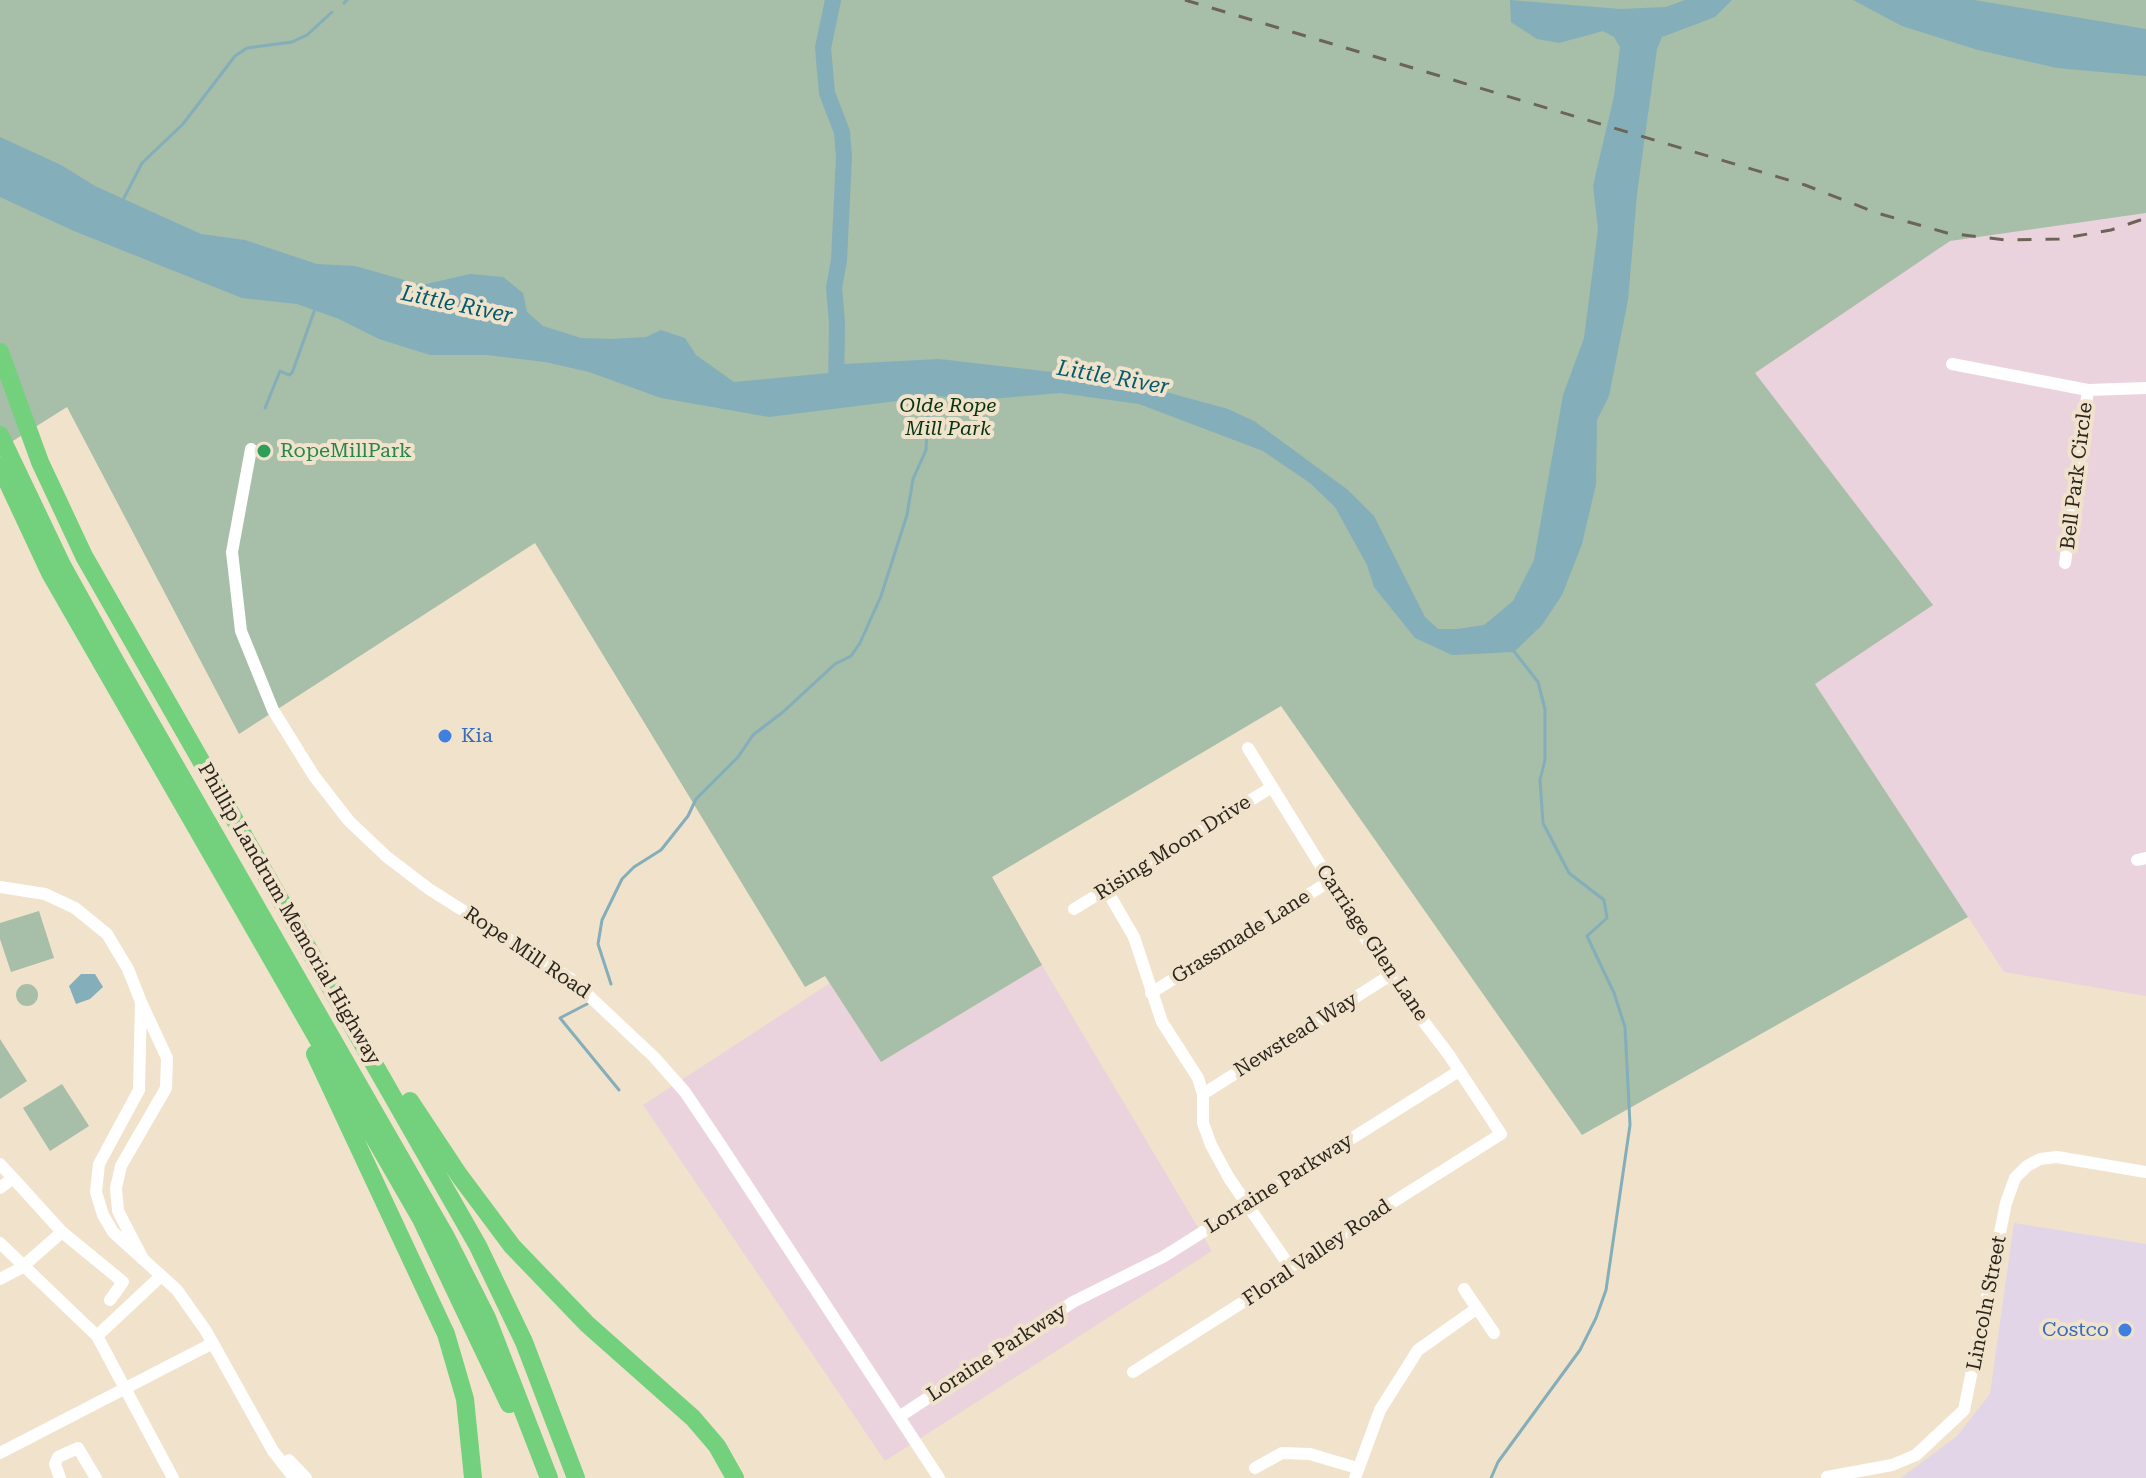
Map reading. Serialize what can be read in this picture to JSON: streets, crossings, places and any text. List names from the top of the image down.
{
  "streets": {
    "highway": ["Phillip Landrum Memorial Highway"],
    "street": [
      "Bell Park Circle",
      "Rising Moon Drive",
      "Grassmade Lane",
      "Carriage Glen Lane",
      "Rope Mill Road",
      "Newstead Way",
      "Lorraine Parkway",
      "Floral Valley Road",
      "Lincoln Street",
      "Loraine Parkway"
    ]
  },
  "crossings": [
    ["Rising Moon Drive", "Carriage Glen Lane"],
    ["Grassmade Lane", "Carriage Glen Lane"],
    ["Carriage Glen Lane", "Newstead Way"],
    ["Carriage Glen Lane", "Lorraine Parkway"],
    ["Carriage Glen Lane", "Floral Valley Road"],
    ["Rope Mill Road", "Loraine Parkway"],
    ["Lorraine Parkway", "Loraine Parkway"]
  ],
  "water": ["Little River"],
  "parks": ["Olde Rope Mill Park"],
  "places": ["RopeMillPark", "Kia", "Costco"]
}
